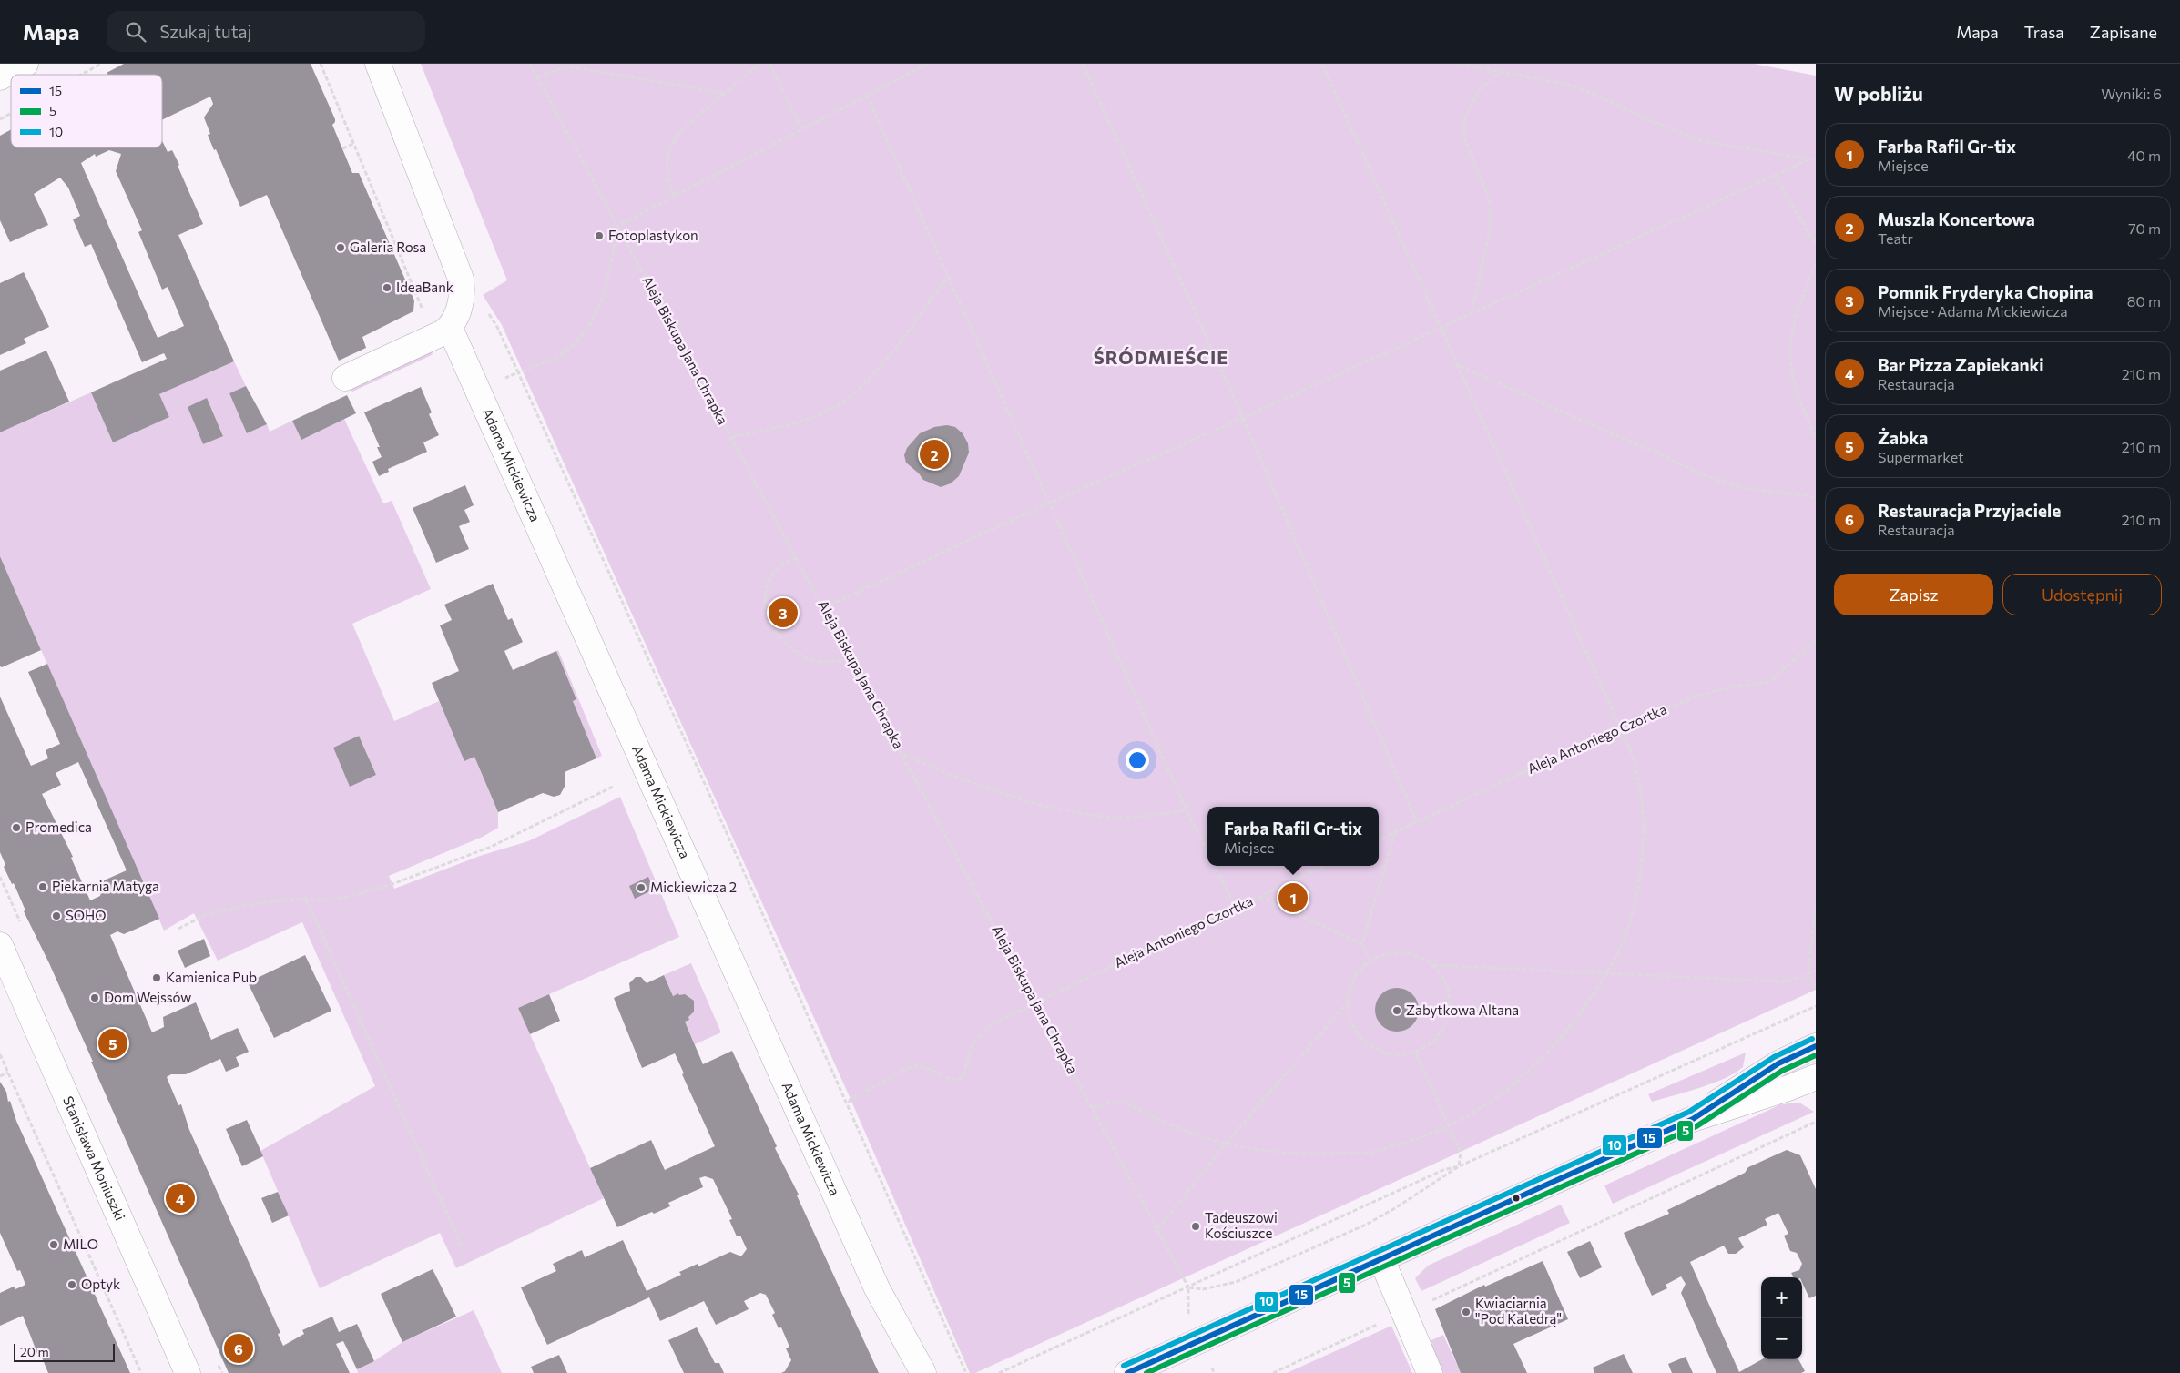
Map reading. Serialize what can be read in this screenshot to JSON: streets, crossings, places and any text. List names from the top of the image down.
{
  "streets": {
    "street": ["Adama Mickiewicza", "Stanisława Moniuszki"],
    "path": ["Aleja Biskupa Jana Chrapka", "Aleja Antoniego Czortka"]
  },
  "crossings": [
    ["Aleja Biskupa Jana Chrapka", "Aleja Antoniego Czortka"]
  ],
  "districts": ["ŚRÓDMIEŚCIE"],
  "places": [
    "Fotoplastykon",
    "Galeria Rosa",
    "IdeaBank",
    "Promedica",
    "Piekarnia Matyga",
    "Mickiewicza 2",
    "SOHO",
    "Kamienica Pub",
    "Dom Wejssów",
    "Zabytkowa Altana",
    "Tadeuszowi Kościuszce",
    "MILO",
    "Optyk",
    "Kwiaciarnia \"Pod Katedrą\""
  ],
  "lines": ["transit line 10", "transit line 15", "transit line 5"],
  "legend": ["15", "5", "10"],
  "scale_bar": "20 m",
  "page": {
    "header": "Mapa",
    "search": "Szukaj tutaj",
    "nav": ["Mapa", "Trasa", "Zapisane"],
    "heading": ["W pobliżu", "Wyniki: 6"],
    "list": [
      {
        "mark": "1",
        "name": "Farba Rafil Gr-tix",
        "note": "Miejsce",
        "value": "40 m"
      },
      {
        "mark": "2",
        "name": "Muszla Koncertowa",
        "note": "Teatr",
        "value": "70 m"
      },
      {
        "mark": "3",
        "name": "Pomnik Fryderyka Chopina",
        "note": "Miejsce · Adama Mickiewicza",
        "value": "80 m"
      },
      {
        "mark": "4",
        "name": "Bar Pizza Zapiekanki",
        "note": "Restauracja",
        "value": "210 m"
      },
      {
        "mark": "5",
        "name": "Żabka",
        "note": "Supermarket",
        "value": "210 m"
      },
      {
        "mark": "6",
        "name": "Restauracja Przyjaciele",
        "note": "Restauracja",
        "value": "210 m"
      }
    ],
    "pins": [
      "2",
      "3",
      "1",
      "5",
      "4",
      "6"
    ],
    "buttons": ["Zapisz", "Udostępnij"],
    "popup": ["Farba Rafil Gr-tix", "Miejsce"],
    "map_buttons": ["+", "−"],
    "scale": "20 m"
  }
}
